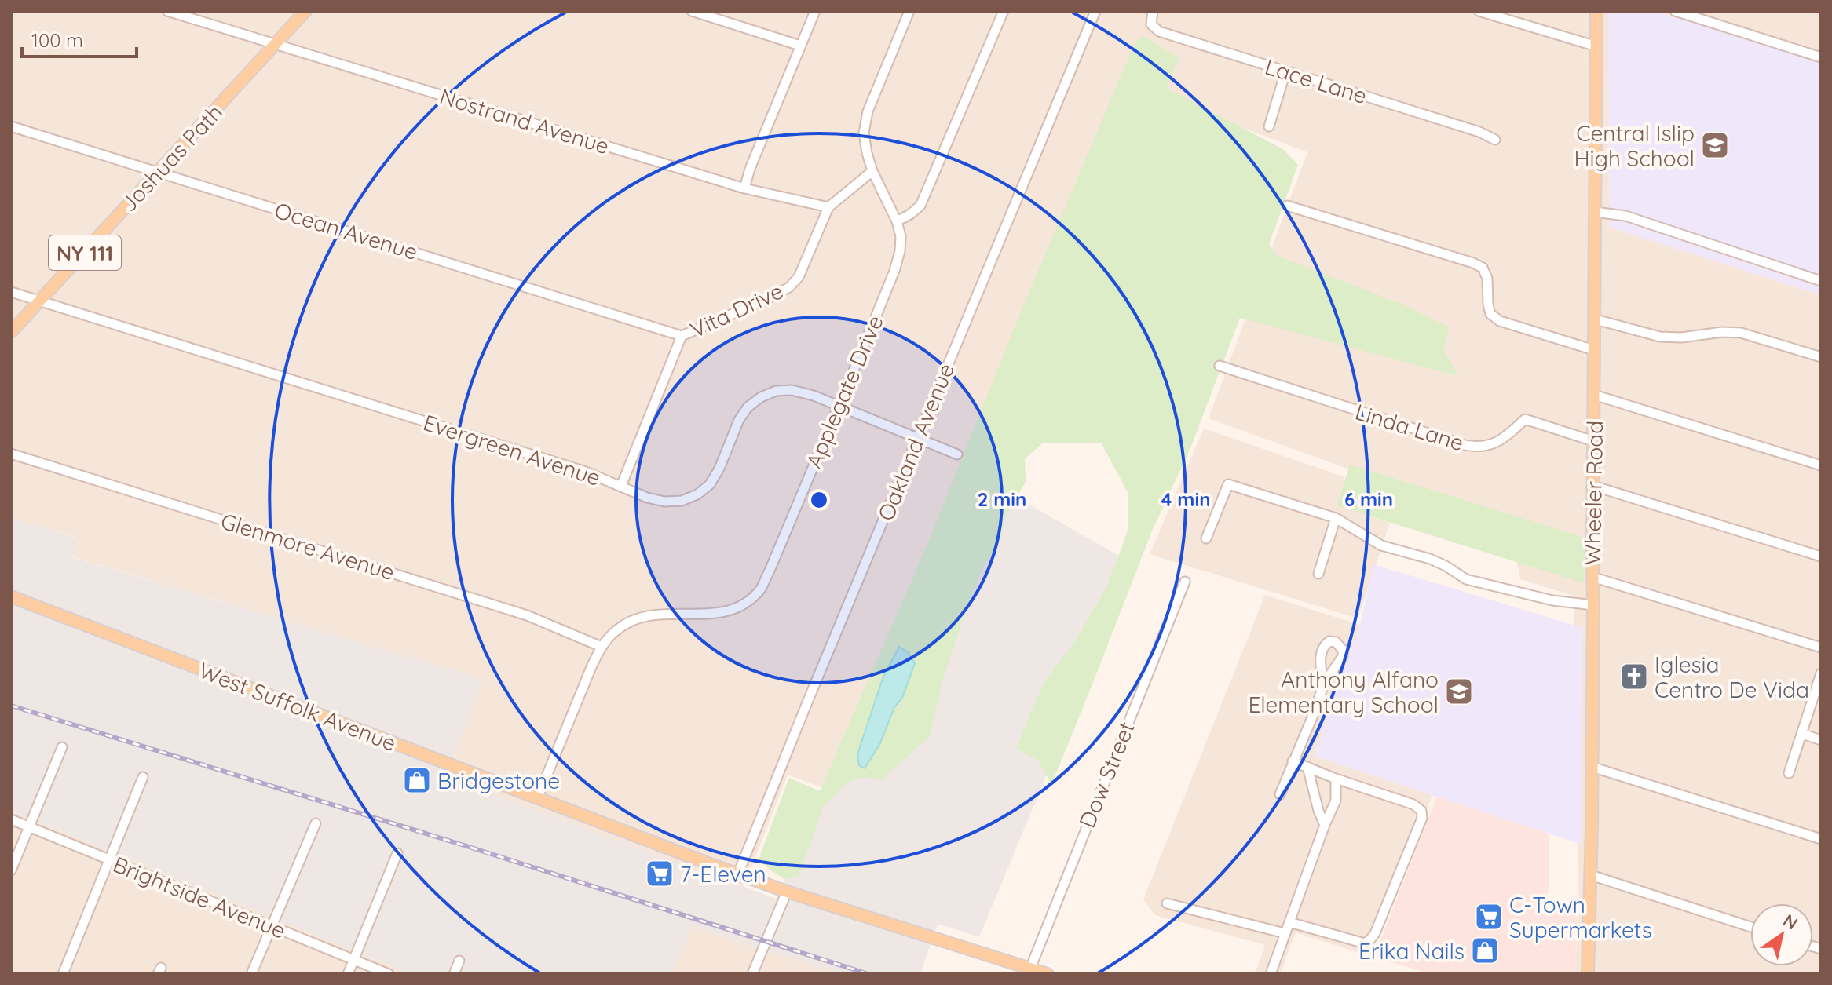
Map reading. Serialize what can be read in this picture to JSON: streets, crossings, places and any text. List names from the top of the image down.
{
  "streets": {
    "main road": [
      "Joshuas Path",
      "NY 111",
      "Wheeler Road",
      "West Suffolk Avenue"
    ],
    "street": [
      "Lace Lane",
      "Nostrand Avenue",
      "Ocean Avenue",
      "Vita Drive",
      "Applegate Drive",
      "Linda Lane",
      "Oakland Avenue",
      "Evergreen Avenue",
      "Glenmore Avenue",
      "Dow Street",
      "Brightside Avenue"
    ]
  },
  "crossings": [
    ["Nostrand Avenue", "Joshuas Path"],
    ["Nostrand Avenue", "Vita Drive"],
    ["Joshuas Path", "Ocean Avenue"],
    ["Joshuas Path", "Evergreen Avenue"],
    ["Ocean Avenue", "Vita Drive"],
    ["Vita Drive", "Evergreen Avenue"],
    ["Applegate Drive", "Evergreen Avenue"],
    ["Applegate Drive", "Glenmore Avenue"],
    ["Applegate Drive", "West Suffolk Avenue"],
    ["Linda Lane", "Wheeler Road"],
    ["Oakland Avenue", "Evergreen Avenue"],
    ["Oakland Avenue", "West Suffolk Avenue"],
    ["West Suffolk Avenue", "Dow Street"]
  ],
  "places": {
    "school or university": ["Central Islip High School", "Anthony Alfano Elementary School"],
    "church": ["Iglesia Centro De Vida"],
    "shop": ["Bridgestone", "Erika Nails"],
    "supermarket": ["7-Eleven", "C‑Town Supermarkets"]
  },
  "scale_bar": "100 m",
  "north": "top right",
  "rings": ["2 min", "4 min", "6 min"]
}
